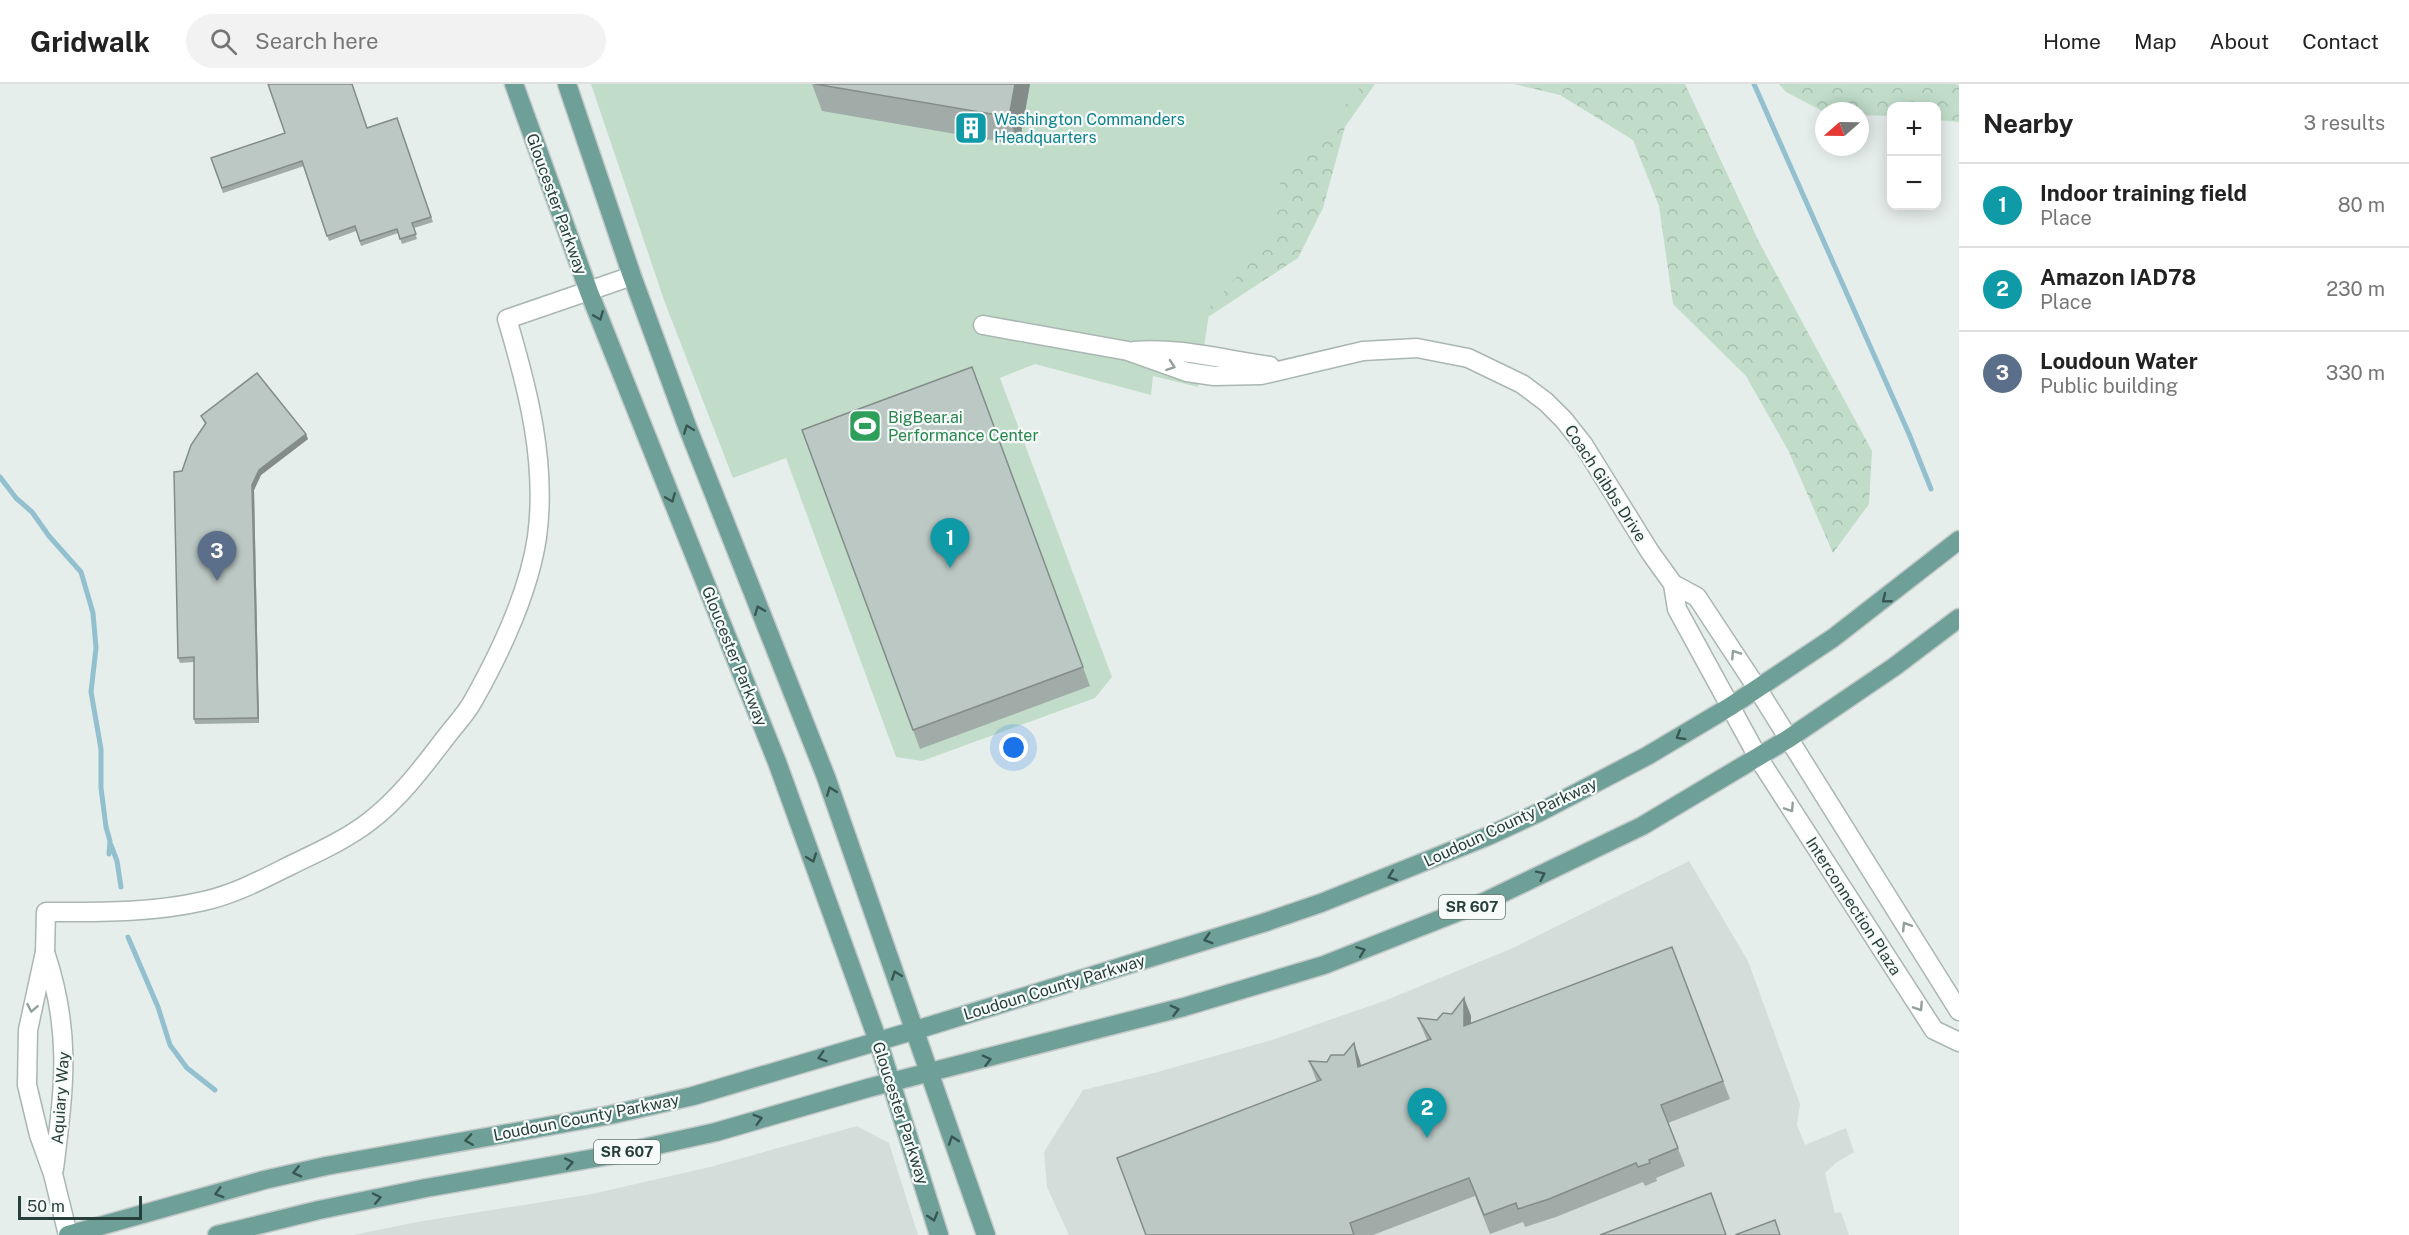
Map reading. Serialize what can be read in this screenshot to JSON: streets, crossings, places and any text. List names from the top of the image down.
{
  "streets": {
    "main road": ["Gloucester Parkway", "Loudoun County Parkway", "SR 607"],
    "street": ["Coach Gibbs Drive", "Interconnection Plaza", "Aquiary Way"]
  },
  "crossings": [
    ["Gloucester Parkway", "Loudoun County Parkway"],
    ["Gloucester Parkway", "SR 607"],
    ["Gloucester Parkway", "Aquiary Way"],
    ["Coach Gibbs Drive", "Loudoun County Parkway"],
    ["Coach Gibbs Drive", "Interconnection Plaza"],
    ["Coach Gibbs Drive", "SR 607"],
    ["Loudoun County Parkway", "Aquiary Way"],
    ["Interconnection Plaza", "SR 607"]
  ],
  "places": {
    "building": ["Washington Commanders Headquarters"],
    "sports": ["BigBear.ai Performance Center"]
  },
  "scale_bar": "50 m",
  "north": "left",
  "page": {
    "header": "Gridwalk",
    "search": "Search here",
    "nav": [
      "Home",
      "Map",
      "About",
      "Contact"
    ],
    "heading": ["Nearby", "3 results"],
    "map_buttons": ["+", "−"],
    "list": [
      {
        "mark": "1",
        "name": "Indoor training field",
        "note": "Place",
        "value": "80 m"
      },
      {
        "mark": "2",
        "name": "Amazon IAD78",
        "note": "Place",
        "value": "230 m"
      },
      {
        "mark": "3",
        "name": "Loudoun Water",
        "note": "Public building",
        "value": "330 m"
      }
    ],
    "pins": ["1", "3", "2"],
    "scale": "50 m"
  }
}
